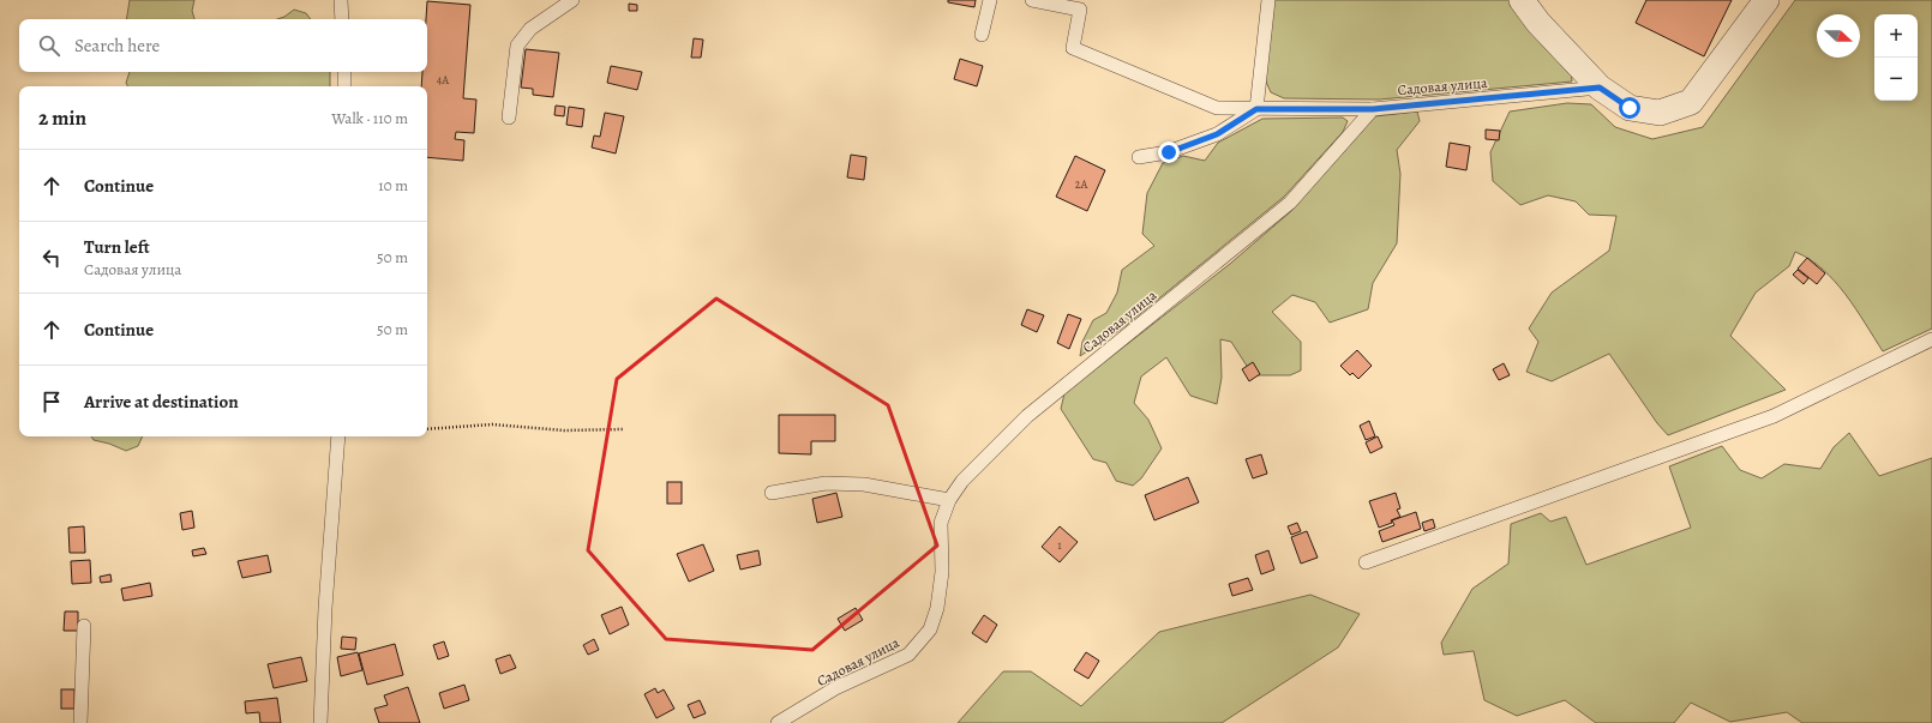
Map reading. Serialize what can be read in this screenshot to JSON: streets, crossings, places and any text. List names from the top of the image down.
{
  "streets": {
    "lane": ["Садовая улица"]
  },
  "house_numbers": ["4А", "2А", "1"],
  "north": "right",
  "page": {
    "map_buttons": ["+", "−"],
    "search": "Search here",
    "heading": ["2 min", "Walk · 110 m"],
    "list": [
      ["Continue", "10 m"],
      ["Turn left", "Садовая улица", "50 m"],
      ["Continue", "50 m"],
      "Arrive at destination"
    ]
  }
}
